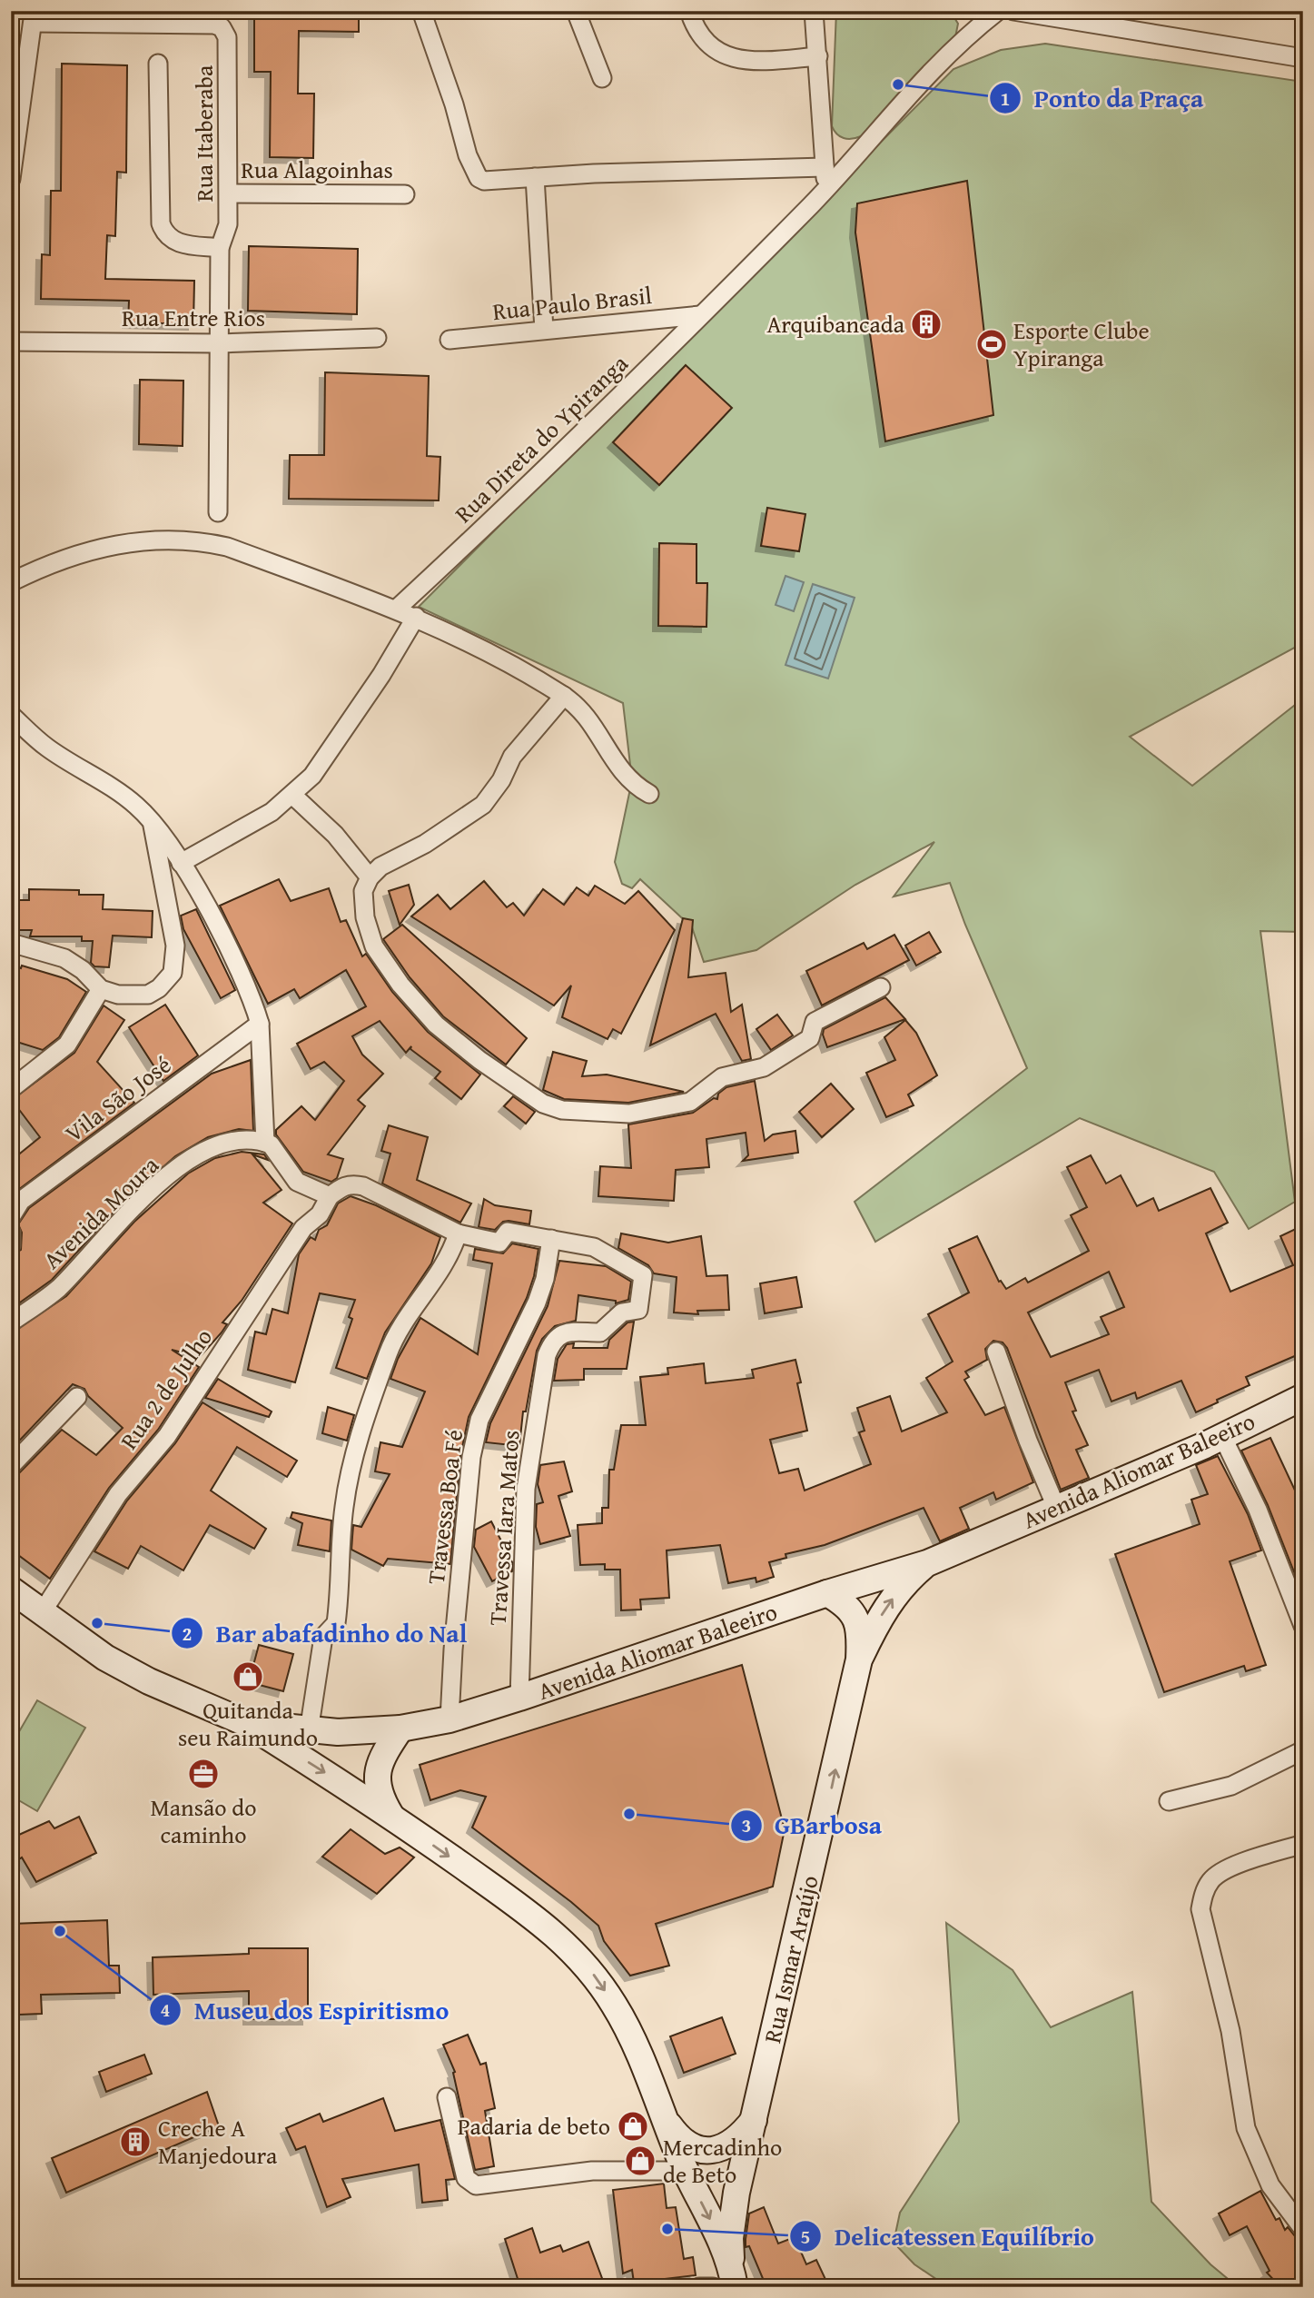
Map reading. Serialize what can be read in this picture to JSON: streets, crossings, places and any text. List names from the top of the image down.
{
  "streets": {
    "main road": ["Avenida Aliomar Baleeiro", "Rua Ismar Araújo"],
    "street": [
      "Rua Itaberaba",
      "Rua Alagoinhas",
      "Rua Paulo Brasil",
      "Rua Entre Rios",
      "Rua Direta do Ypiranga",
      "Vila São José",
      "Avenida Moura",
      "Rua 2 de Julho",
      "Travessa Boa Fé",
      "Travessa Iara Matos"
    ]
  },
  "crossings": [
    ["Rua Itaberaba", "Rua Alagoinhas"],
    ["Rua Itaberaba", "Rua Entre Rios"],
    ["Rua Paulo Brasil", "Rua Direta do Ypiranga"],
    ["Rua 2 de Julho", "Avenida Aliomar Baleeiro"],
    ["Avenida Aliomar Baleeiro", "Travessa Boa Fé"],
    ["Avenida Aliomar Baleeiro", "Travessa Iara Matos"],
    ["Avenida Aliomar Baleeiro", "Rua Ismar Araújo"],
    ["Travessa Boa Fé", "Travessa Iara Matos"]
  ],
  "one_way": ["Rua Ismar Araújo"],
  "places": {
    "other": [
      "Ponto da Praça",
      "Bar abafadinho do Nal",
      "GBarbosa",
      "Museu dos Espiritismo",
      "Delicatessen Equilíbrio"
    ],
    "building": ["Arquibancada", "Creche A Manjedoura"],
    "sports": ["Esporte Clube Ypiranga"],
    "shop": ["Quitanda seu Raimundo", "Padaria de beto", "Mercadinho de Beto"],
    "office": ["Mansão do caminho"]
  }
}
